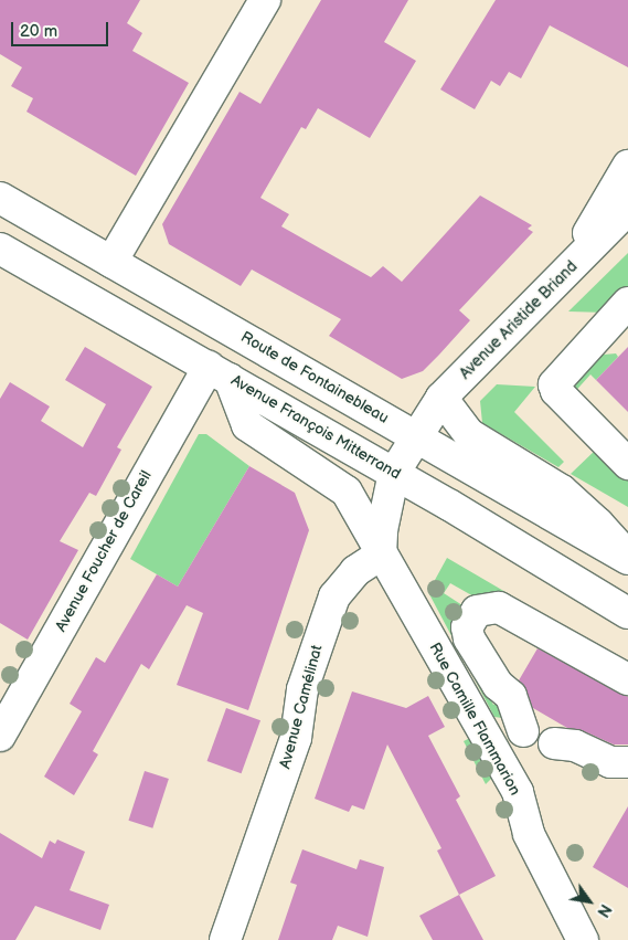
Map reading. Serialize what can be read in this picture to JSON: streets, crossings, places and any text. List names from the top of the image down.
{
  "streets": {
    "street": [
      "Avenue Aristide Briand",
      "Route de Fontainebleau",
      "Avenue François Mitterrand",
      "Avenue Foucher de Careil",
      "Avenue Camélinat",
      "Rue Camille Flammarion"
    ]
  },
  "crossings": [
    ["Avenue Aristide Briand", "Route de Fontainebleau"],
    ["Avenue Aristide Briand", "Avenue François Mitterrand"],
    ["Avenue François Mitterrand", "Avenue Foucher de Careil"],
    ["Avenue Camélinat", "Rue Camille Flammarion"]
  ],
  "scale_bar": "20 m",
  "north": "bottom right"
}
